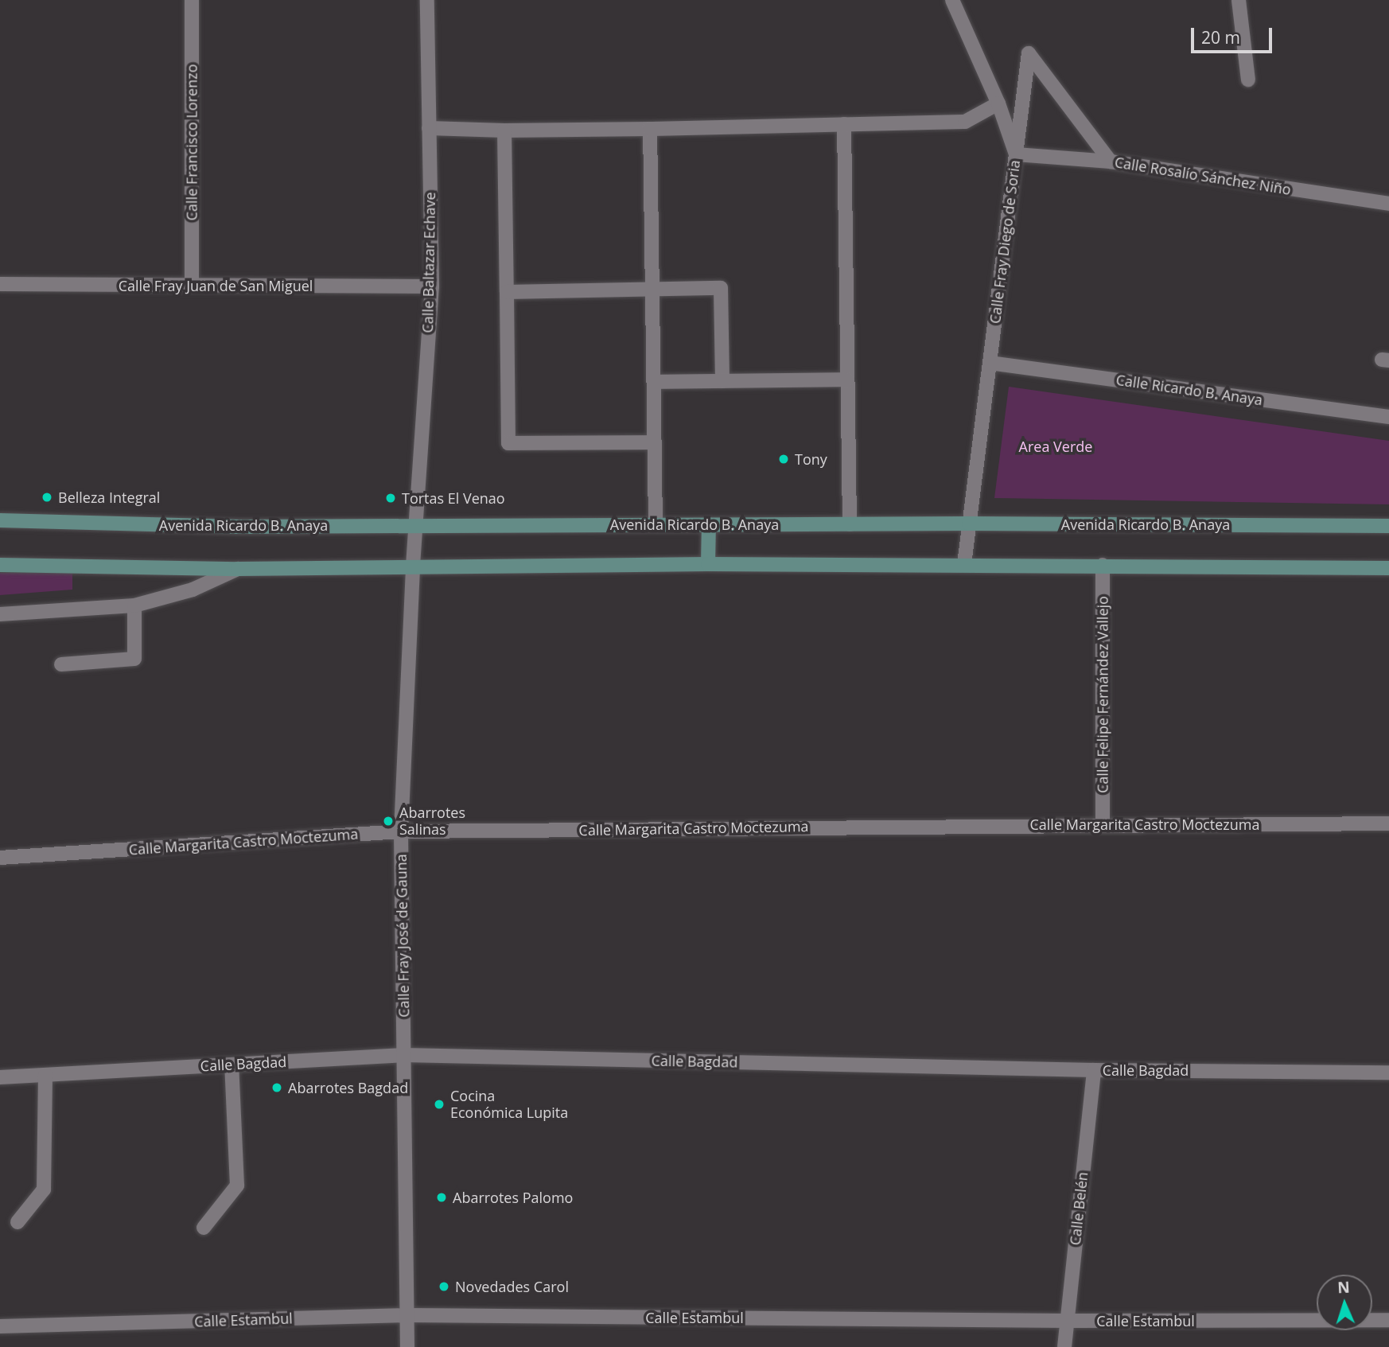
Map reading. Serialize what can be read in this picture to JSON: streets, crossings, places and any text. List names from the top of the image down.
{
  "streets": {
    "main road": ["Avenida Ricardo B. Anaya"],
    "street": [
      "Calle Francisco Lorenzo",
      "Calle Rosalío Sánchez Niño",
      "Calle Fray Diego de Soria",
      "Calle Baltazar Echave",
      "Calle Fray Juan de San Miguel",
      "Calle Ricardo B. Anaya",
      "Calle Felipe Fernández Vallejo",
      "Calle Margarita Castro Moctezuma",
      "Calle Fray José de Gauna",
      "Calle Bagdad",
      "Calle Belén",
      "Calle Estambul"
    ]
  },
  "crossings": [
    ["Calle Francisco Lorenzo", "Calle Fray Juan de San Miguel"],
    ["Calle Rosalío Sánchez Niño", "Calle Fray Diego de Soria"],
    ["Calle Fray Diego de Soria", "Calle Ricardo B. Anaya"],
    ["Calle Fray Diego de Soria", "Avenida Ricardo B. Anaya"],
    ["Calle Baltazar Echave", "Calle Fray Juan de San Miguel"],
    ["Calle Baltazar Echave", "Avenida Ricardo B. Anaya"],
    ["Calle Baltazar Echave", "Calle Fray José de Gauna"],
    ["Avenida Ricardo B. Anaya", "Calle Fray José de Gauna"],
    ["Calle Felipe Fernández Vallejo", "Calle Margarita Castro Moctezuma"],
    ["Calle Margarita Castro Moctezuma", "Calle Fray José de Gauna"],
    ["Calle Fray José de Gauna", "Calle Bagdad"],
    ["Calle Fray José de Gauna", "Calle Estambul"],
    ["Calle Bagdad", "Calle Belén"],
    ["Calle Belén", "Calle Estambul"]
  ],
  "parks": ["Area Verde"],
  "places": [
    "Tony",
    "Belleza Integral",
    "Tortas El Venao",
    "Abarrotes Salinas",
    "Abarrotes Bagdad",
    "Cocina Económica Lupita",
    "Abarrotes Palomo",
    "Novedades Carol"
  ],
  "scale_bar": "20 m",
  "north": "top"
}
